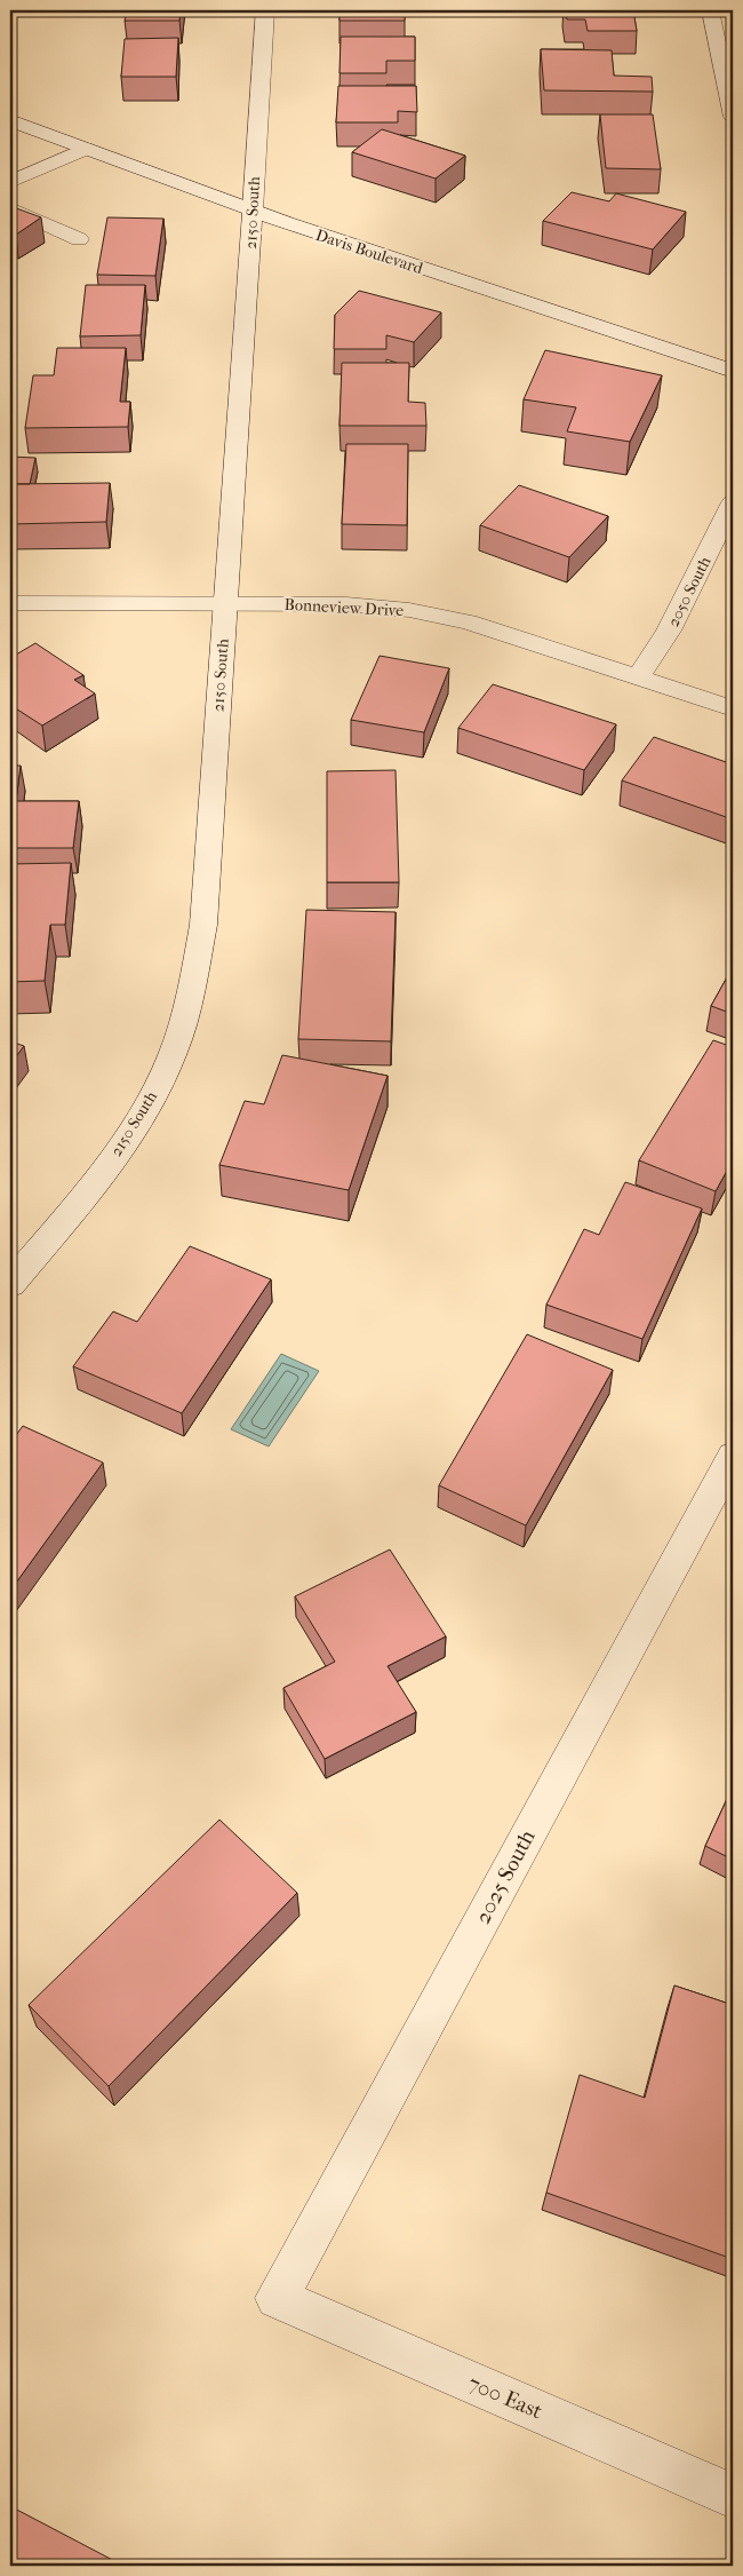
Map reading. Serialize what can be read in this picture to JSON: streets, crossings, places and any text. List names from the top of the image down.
{
  "streets": {
    "street": [
      "2150 South",
      "Davis Boulevard",
      "2050 South",
      "Bonneview Drive",
      "2025 South",
      "700 East"
    ]
  },
  "crossings": [
    ["2150 South", "Davis Boulevard"],
    ["2150 South", "Bonneview Drive"],
    ["2050 South", "Bonneview Drive"],
    ["2025 South", "700 East"]
  ]
}
